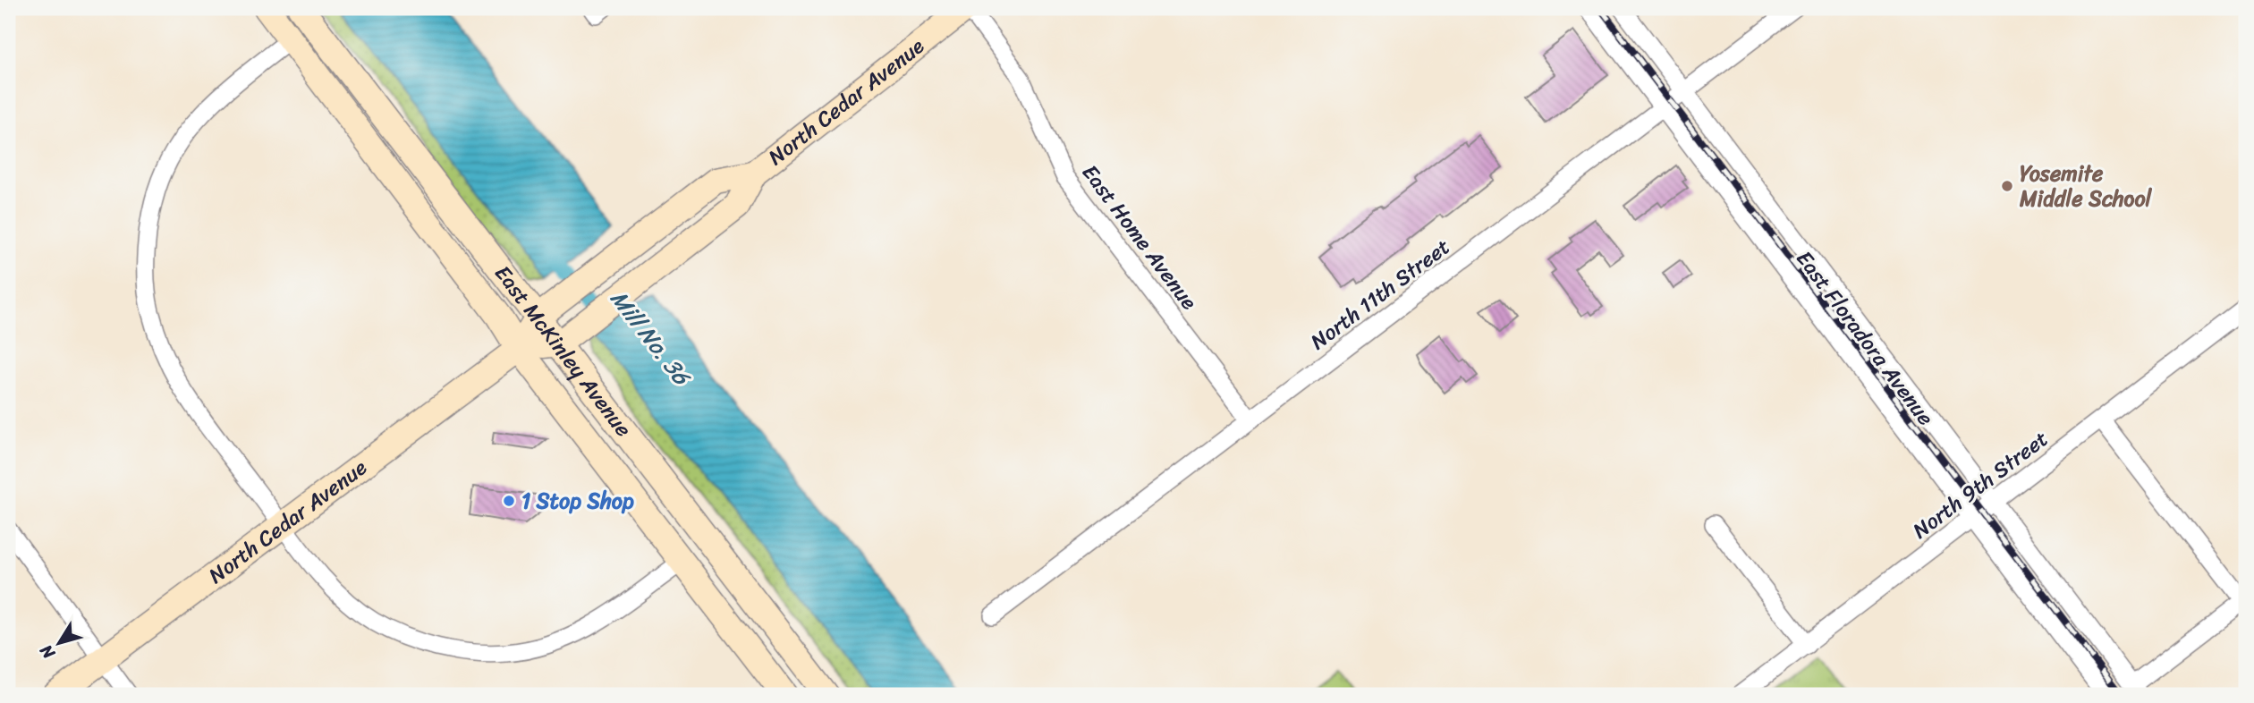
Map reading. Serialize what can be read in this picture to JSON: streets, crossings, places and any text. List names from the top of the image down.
{
  "streets": {
    "main road": ["North Cedar Avenue", "East McKinley Avenue"],
    "street": [
      "East Home Avenue",
      "North 11th Street",
      "East Floradora Avenue",
      "North 9th Street"
    ]
  },
  "crossings": [
    ["North Cedar Avenue", "East Home Avenue"],
    ["North Cedar Avenue", "East McKinley Avenue"],
    ["East Home Avenue", "North 11th Street"],
    ["North 11th Street", "East Floradora Avenue"],
    ["East Floradora Avenue", "North 9th Street"]
  ],
  "water": ["Mill No. 36"],
  "places": ["Yosemite Middle School", "1 Stop Shop"],
  "north": "bottom left"
}
